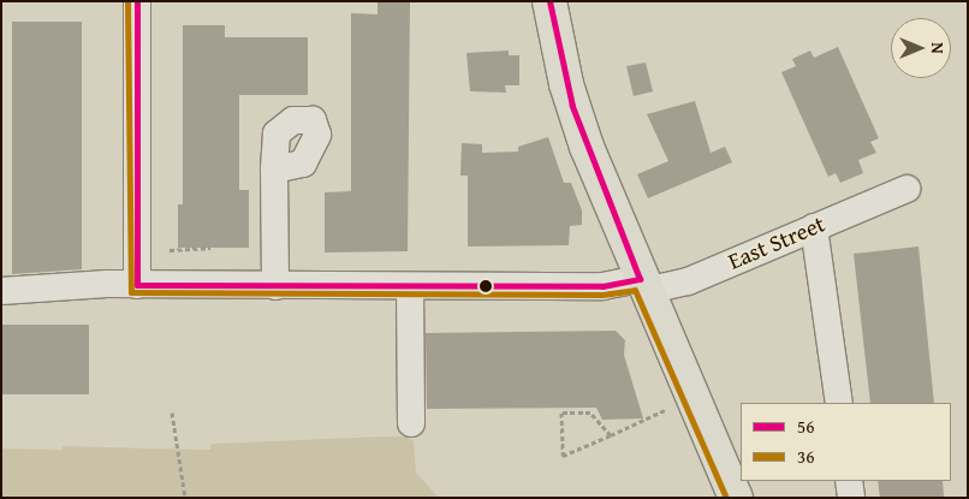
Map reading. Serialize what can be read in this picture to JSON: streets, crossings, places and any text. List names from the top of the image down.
{
  "streets": {
    "street": ["East Street"]
  },
  "lines": ["transit line 56", "transit line 36"],
  "legend": ["56", "36"],
  "north": "right"
}
